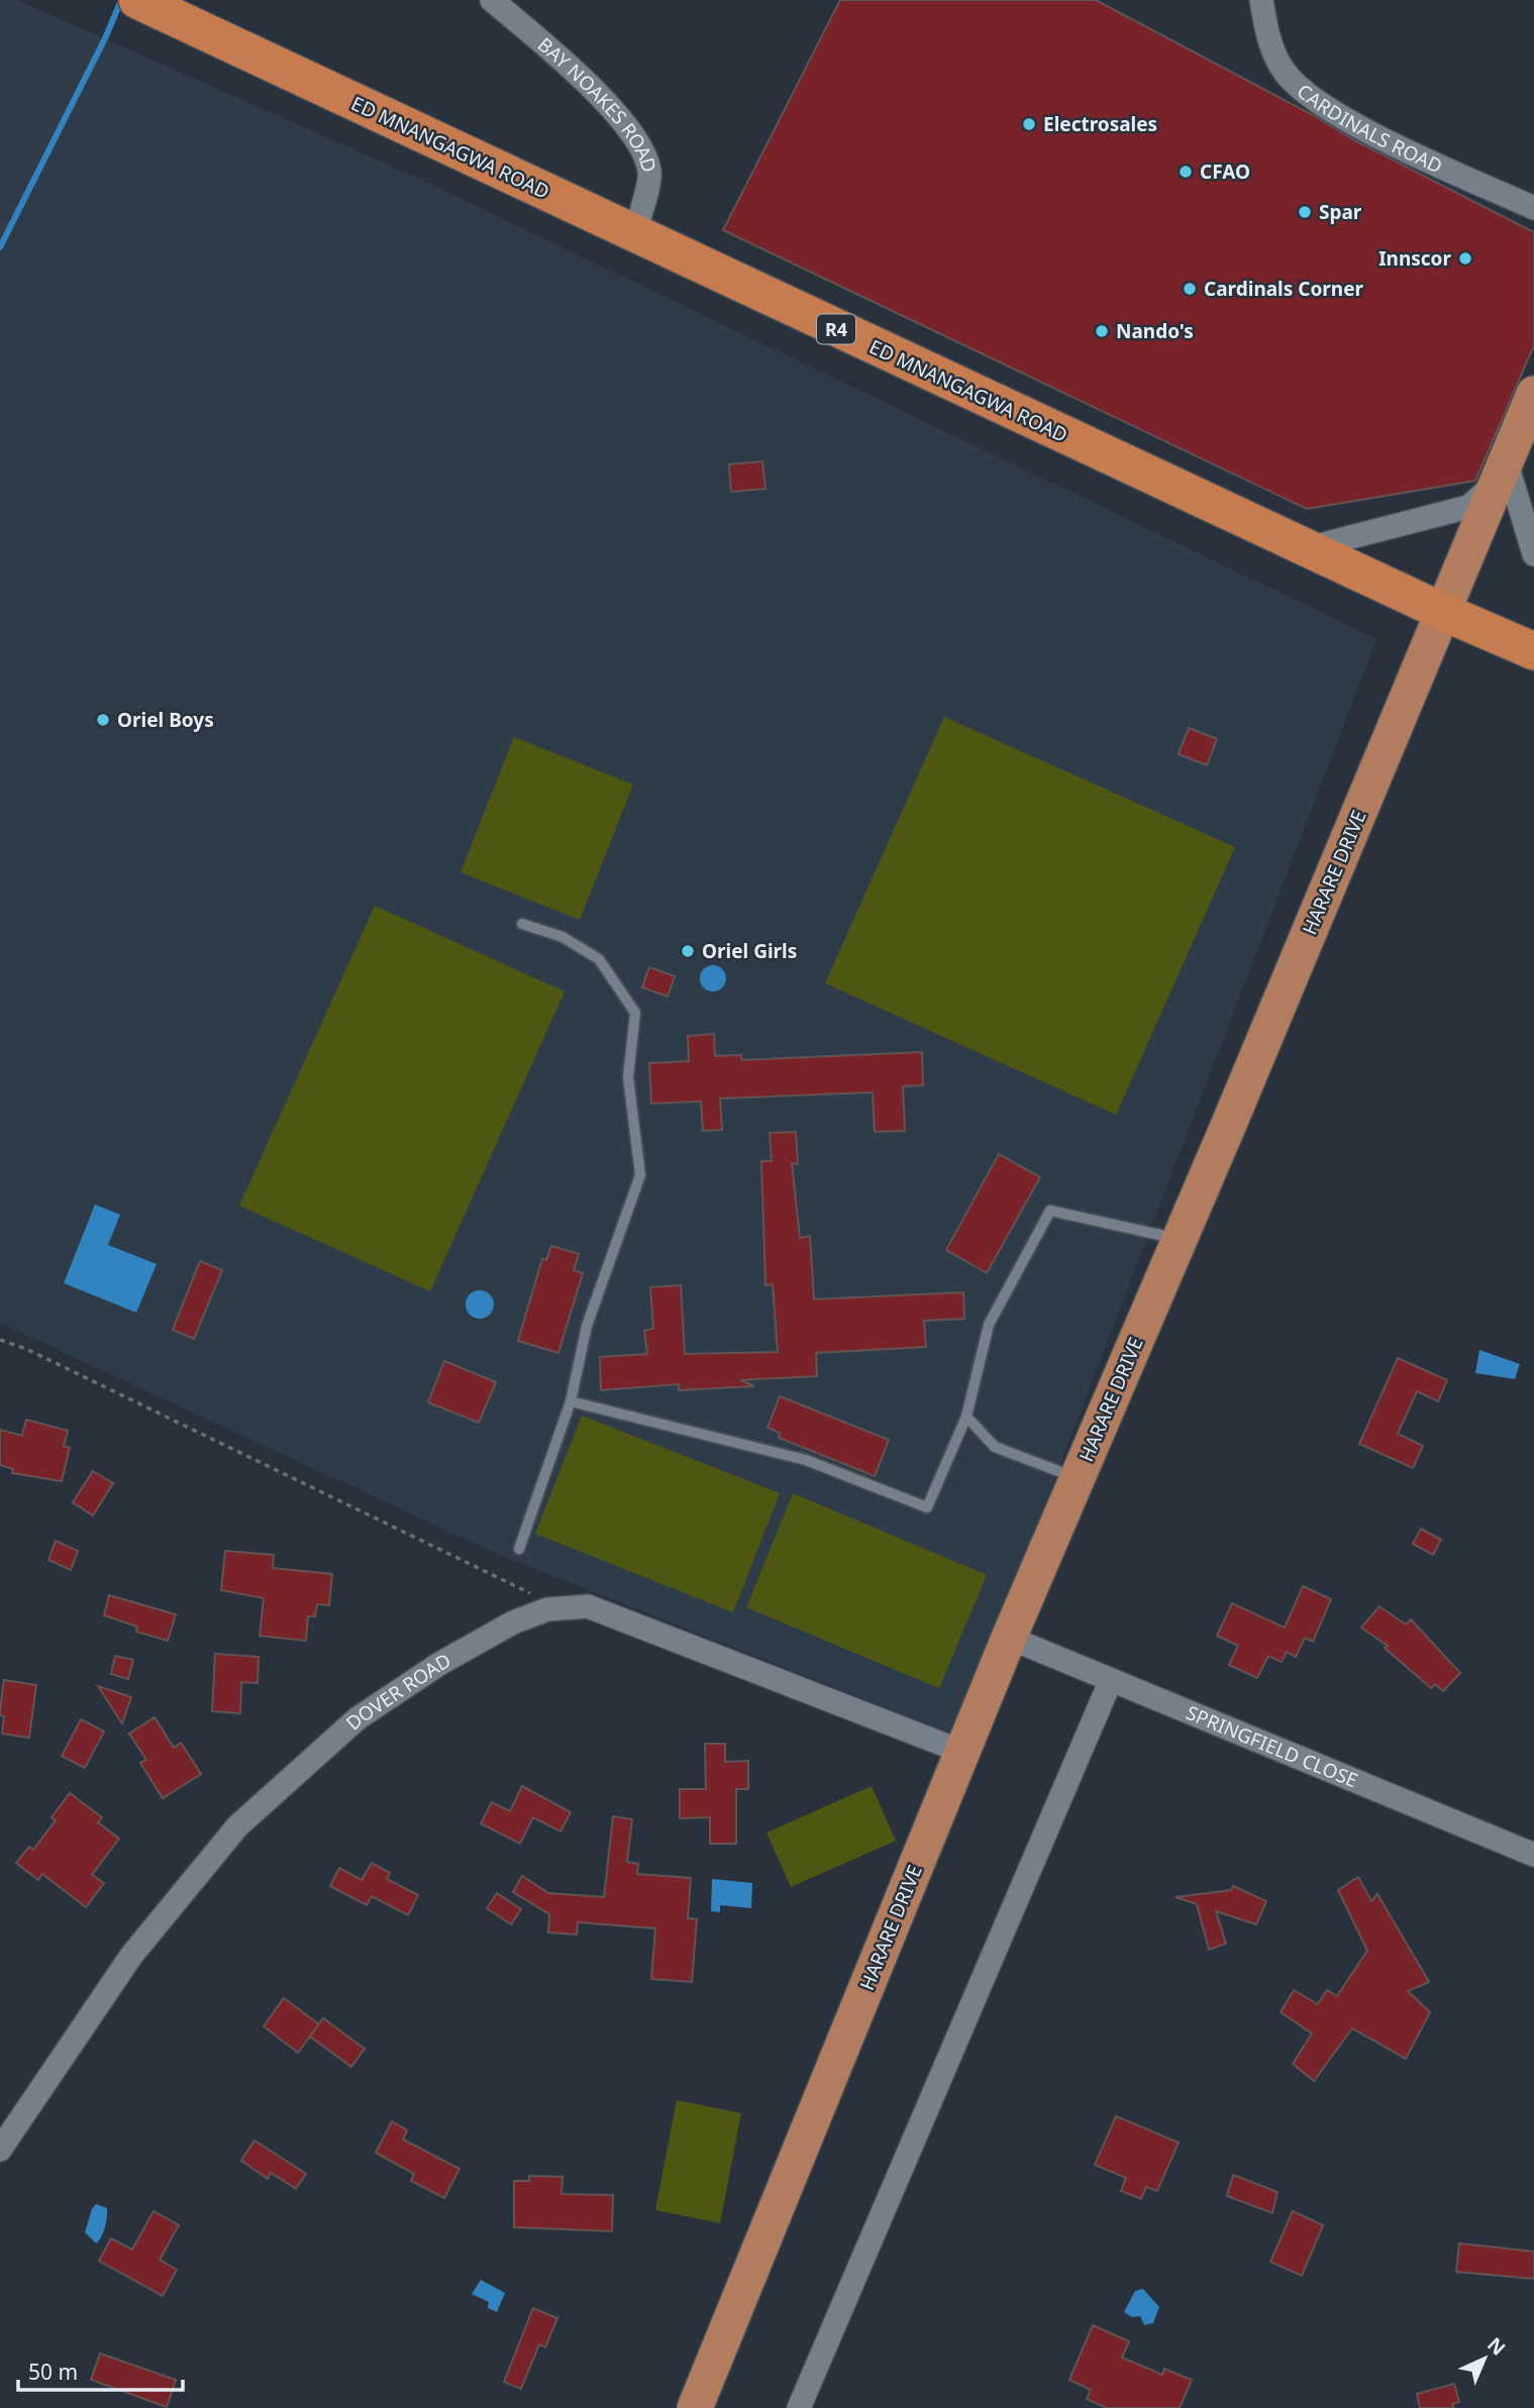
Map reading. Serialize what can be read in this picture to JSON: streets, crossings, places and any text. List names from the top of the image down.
{
  "streets": {
    "highway": ["ED MNANGAGWA ROAD", "R4"],
    "main road": ["HARARE DRIVE"],
    "street": [
      "BAY NOAKES ROAD",
      "CARDINALS ROAD",
      "DOVER ROAD",
      "SPRINGFIELD CLOSE"
    ]
  },
  "crossings": [
    ["BAY NOAKES ROAD", "ED MNANGAGWA ROAD"],
    ["ED MNANGAGWA ROAD", "HARARE DRIVE"],
    ["HARARE DRIVE", "DOVER ROAD"],
    ["HARARE DRIVE", "SPRINGFIELD CLOSE"]
  ],
  "places": [
    "Electrosales",
    "CFAO",
    "Spar",
    "Innscor",
    "Cardinals Corner",
    "Nando's",
    "Oriel Boys",
    "Oriel Girls"
  ],
  "scale_bar": "50 m",
  "north": "top right"
}
